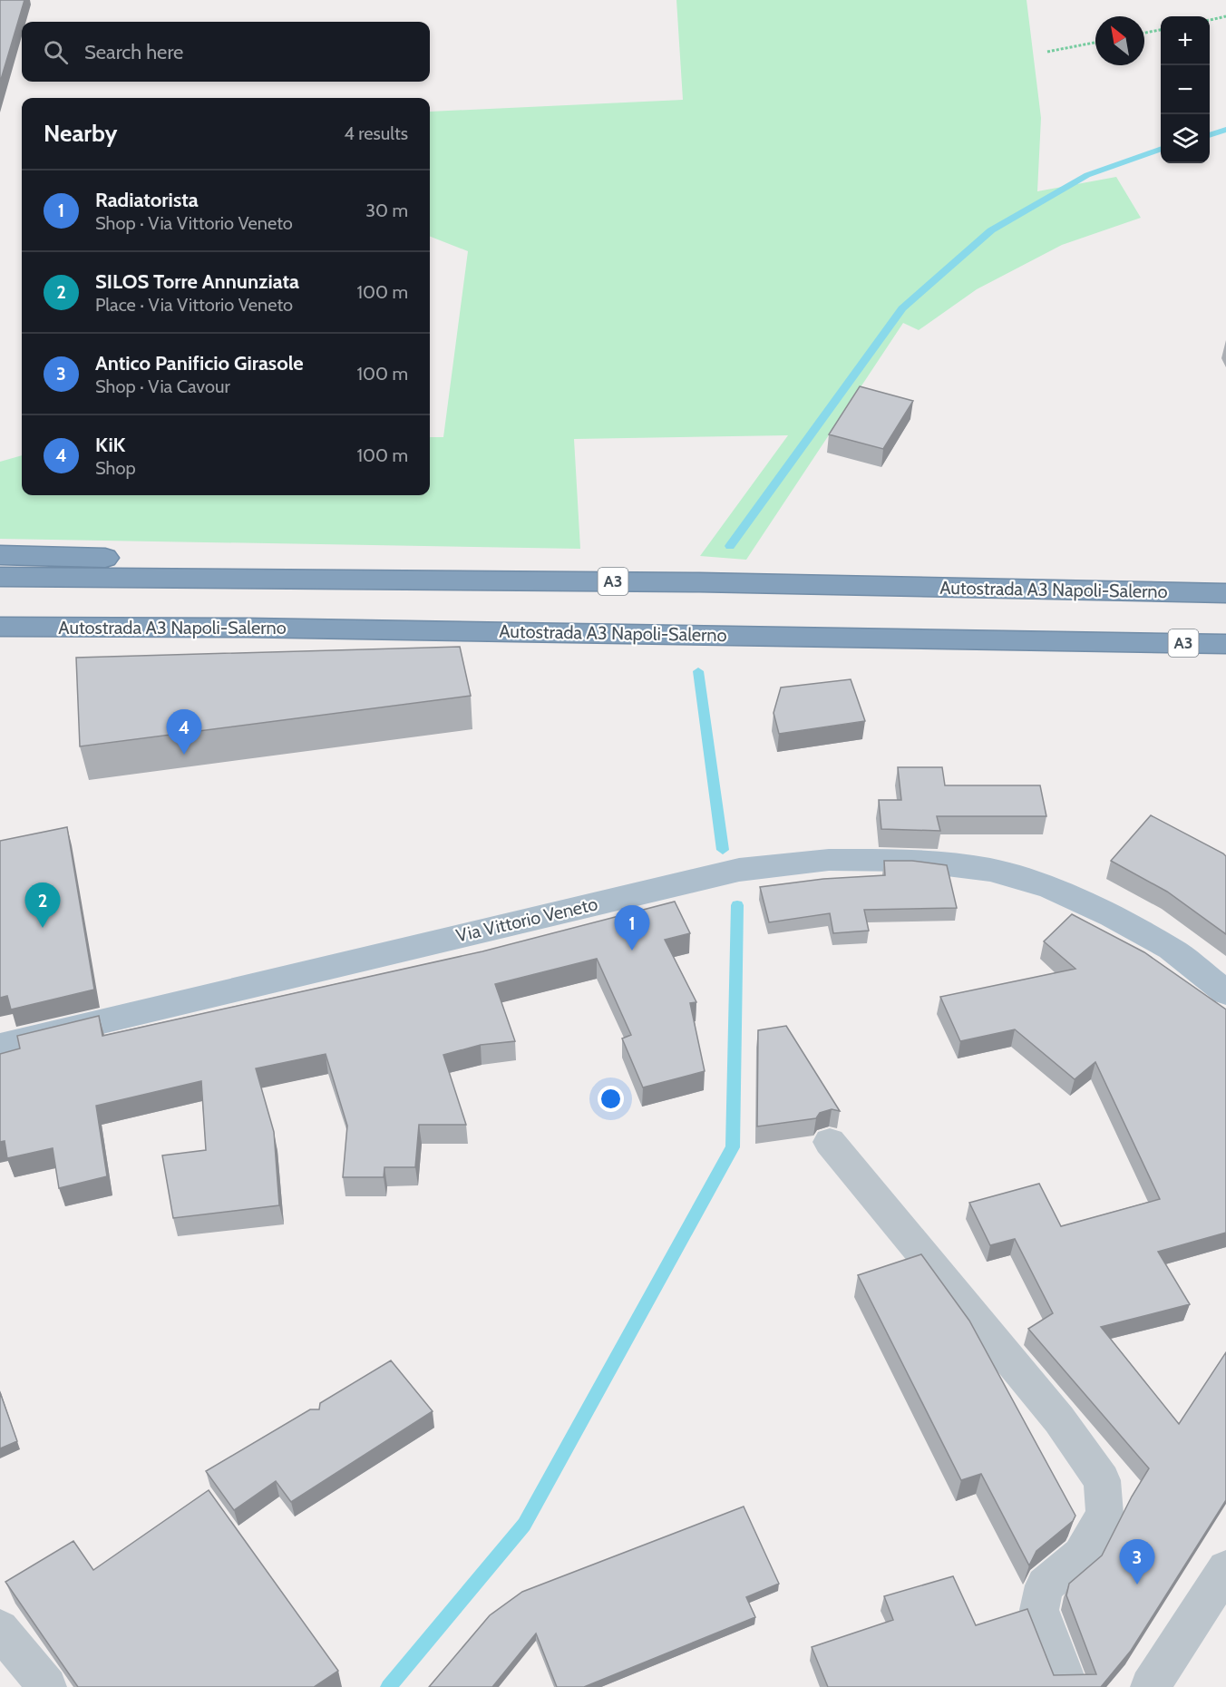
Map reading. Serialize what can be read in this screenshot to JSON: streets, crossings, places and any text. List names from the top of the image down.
{
  "streets": {
    "highway": ["A3", "Autostrada A3 Napoli-Salerno"],
    "main road": ["Via Vittorio Veneto"]
  },
  "north": "top left",
  "page": {
    "map_buttons": ["+", "−"],
    "search": "Search here",
    "heading": ["Nearby", "4 results"],
    "list": [
      {
        "mark": "1",
        "name": "Radiatorista",
        "note": "Shop · Via Vittorio Veneto",
        "value": "30 m"
      },
      {
        "mark": "2",
        "name": "SILOS Torre Annunziata",
        "note": "Place · Via Vittorio Veneto",
        "value": "100 m"
      },
      {
        "mark": "3",
        "name": "Antico Panificio Girasole",
        "note": "Shop · Via Cavour",
        "value": "100 m"
      },
      {
        "mark": "4",
        "name": "KiK",
        "note": "Shop",
        "value": "100 m"
      }
    ],
    "pins": [
      "4",
      "2",
      "1",
      "3"
    ]
  }
}
